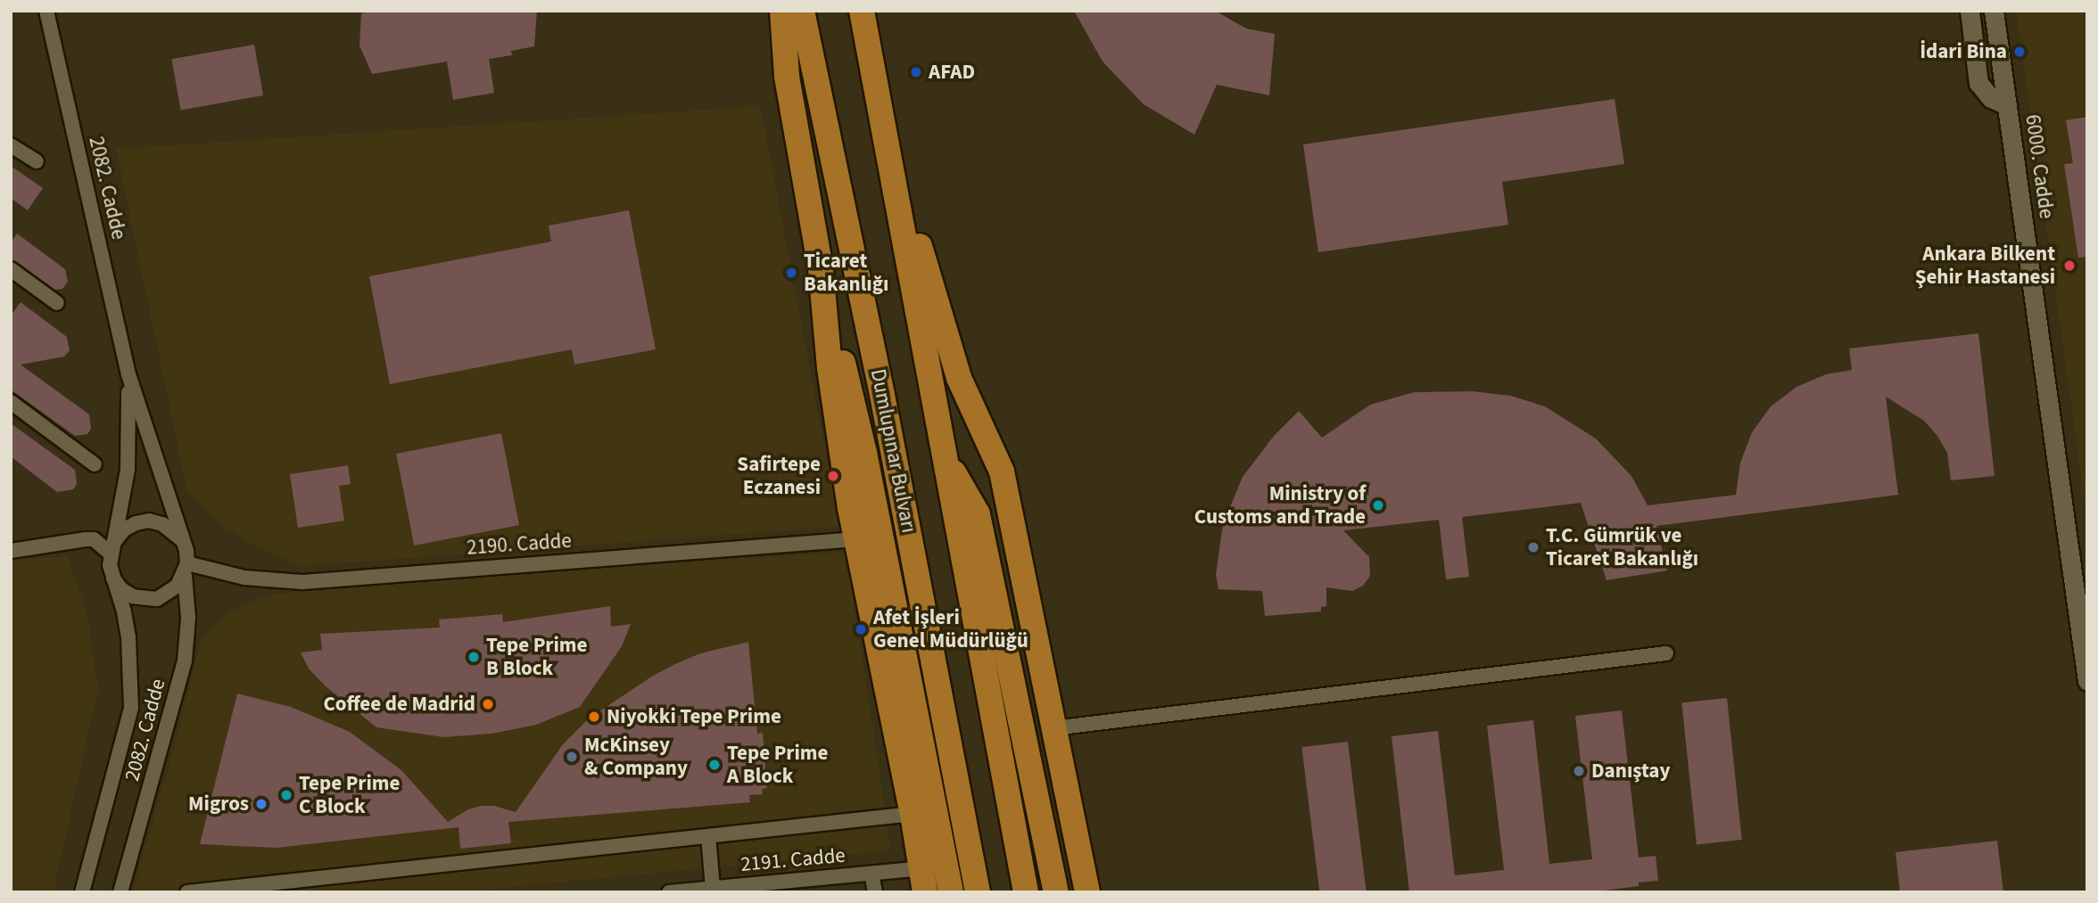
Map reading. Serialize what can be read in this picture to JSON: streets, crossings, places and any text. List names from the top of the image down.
{
  "streets": {
    "highway": ["Dumlupınar Bulvarı"],
    "street": [
      "6000. Cadde",
      "2082. Cadde",
      "2190. Cadde",
      "2191. Cadde"
    ]
  },
  "crossings": [
    ["2082. Cadde", "2190. Cadde"]
  ],
  "places": [
    "İdari Bina",
    "AFAD",
    "Ankara Bilkent Şehir Hastanesi",
    "Ticaret Bakanlığı",
    "Safirtepe Eczanesi",
    "Ministry of Customs and Trade",
    "T.C. Gümrük ve Ticaret Bakanlığı",
    "Afet İşleri Genel Müdürlüğü",
    "Tepe Prime B Block",
    "Coffee de Madrid",
    "Niyokki Tepe Prime",
    "McKinsey & Company",
    "Tepe Prime A Block",
    "Danıştay",
    "Tepe Prime C Block",
    "Migros"
  ]
}
